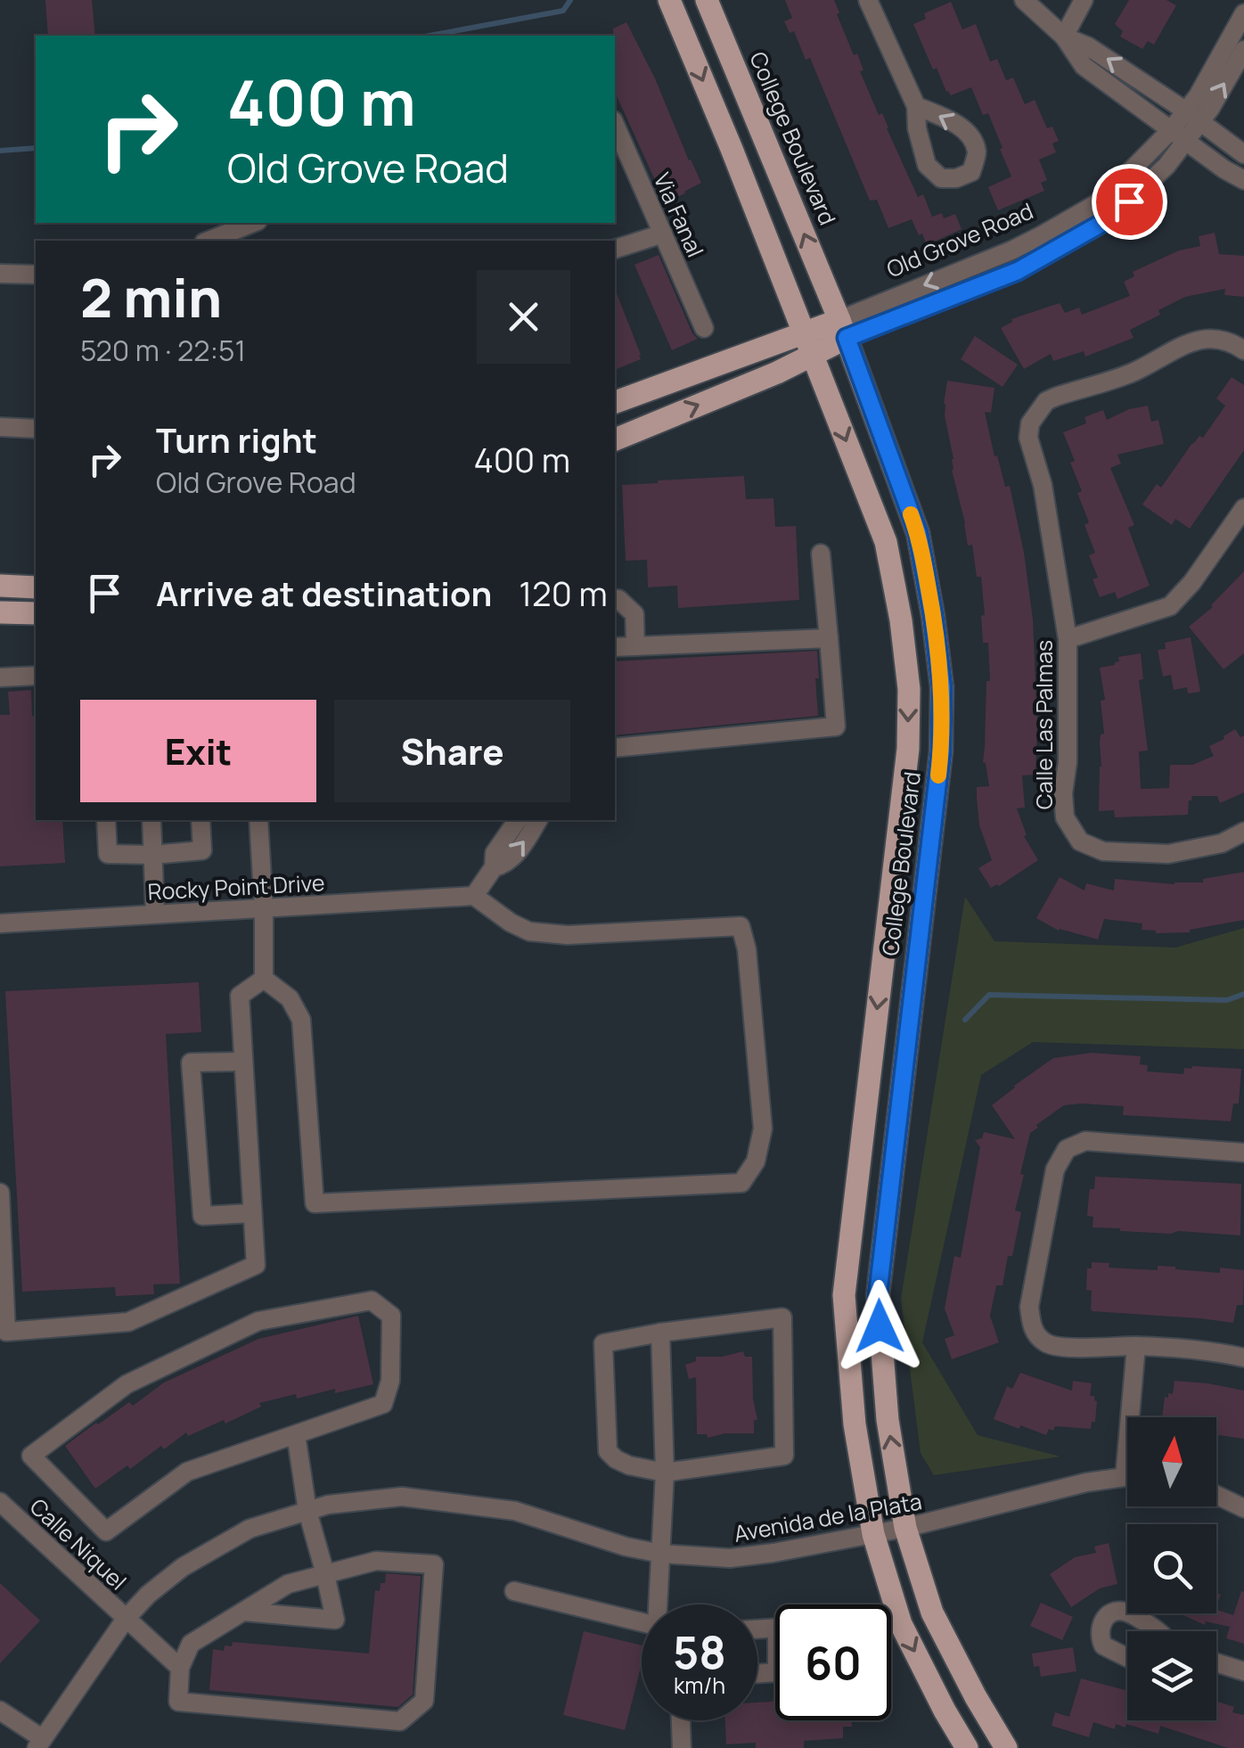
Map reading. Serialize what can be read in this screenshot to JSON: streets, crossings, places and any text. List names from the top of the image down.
{
  "streets": {
    "main road": ["College Boulevard", "Old Grove Road"],
    "street": [
      "Via Fanal",
      "Calle Las Palmas",
      "Rocky Point Drive",
      "Avenida de la Plata",
      "Calle Niquel"
    ]
  },
  "crossings": [
    ["College Boulevard", "Old Grove Road"],
    ["College Boulevard", "Avenida de la Plata"],
    ["Avenida de la Plata", "Calle Niquel"]
  ],
  "north": "top",
  "page": {
    "turn": ["400 m", "Old Grove Road"],
    "heading": ["2 min", "520 m · 22:51"],
    "list": [
      {
        "name": "Turn right",
        "note": "Old Grove Road",
        "value": "400 m"
      },
      {
        "name": "Arrive at destination",
        "value": "120 m"
      }
    ],
    "buttons": ["Exit", "Share"],
    "speed": "58 km/h",
    "limit": "60"
  }
}
